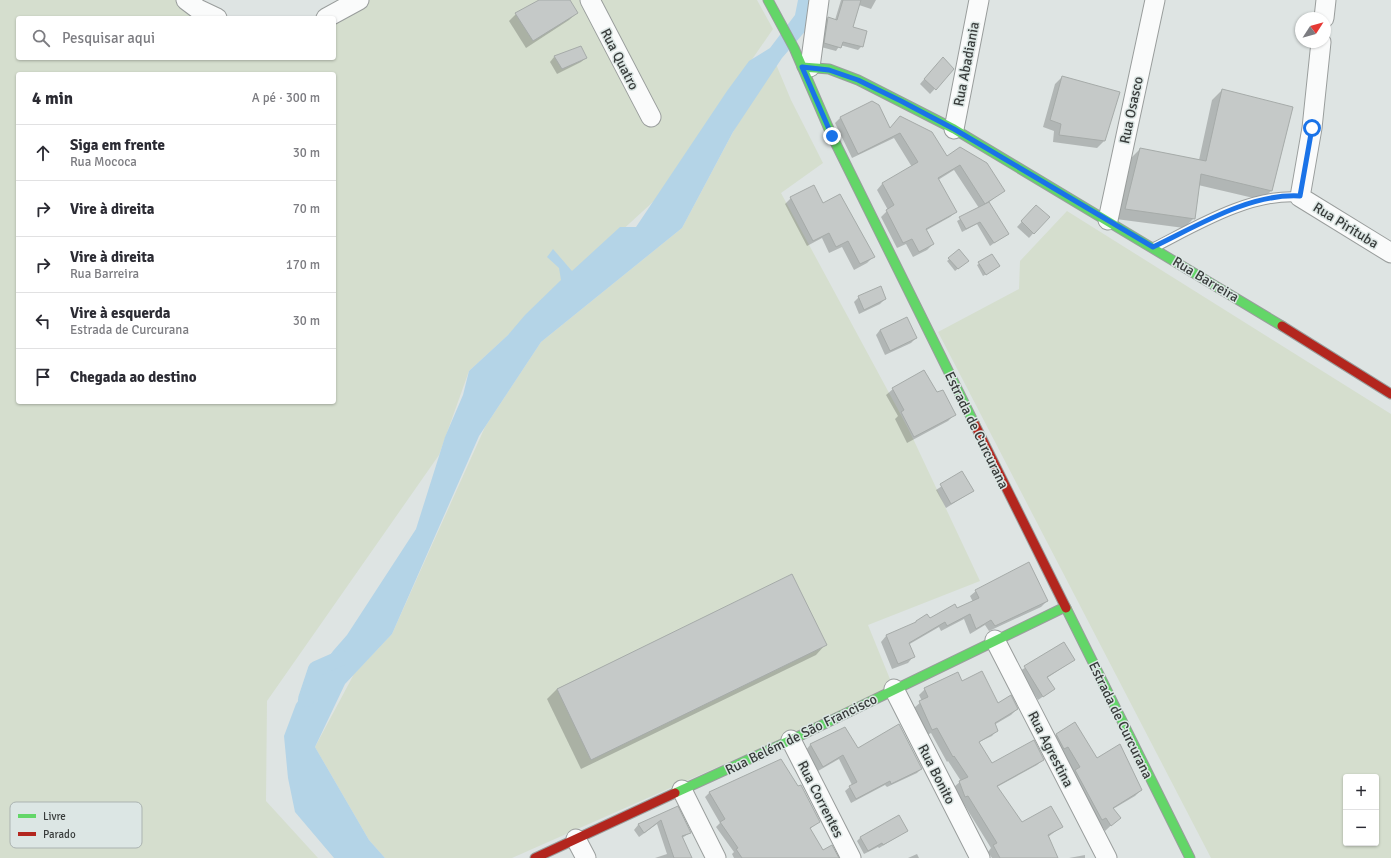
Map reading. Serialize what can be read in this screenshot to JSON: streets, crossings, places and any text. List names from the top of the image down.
{
  "streets": {
    "street": [
      "Rua Quatro",
      "Rua Abadiania",
      "Rua Osasco",
      "Rua Pirituba",
      "Rua Barreira",
      "Estrada de Curcurana",
      "Rua Belém de São Francisco",
      "Rua Agrestina",
      "Rua Bonito",
      "Rua Correntes"
    ]
  },
  "crossings": [
    ["Rua Abadiania", "Rua Barreira"],
    ["Rua Osasco", "Rua Barreira"],
    ["Rua Barreira", "Estrada de Curcurana"],
    ["Estrada de Curcurana", "Rua Belém de São Francisco"],
    ["Rua Belém de São Francisco", "Rua Agrestina"],
    ["Rua Belém de São Francisco", "Rua Bonito"],
    ["Rua Belém de São Francisco", "Rua Correntes"]
  ],
  "legend": ["Livre", "Parado"],
  "north": "top right",
  "page": {
    "search": "Pesquisar aqui",
    "heading": ["4 min", "A pé · 300 m"],
    "list": [
      ["Siga em frente", "Rua Mococa", "30 m"],
      ["Vire à direita", "70 m"],
      ["Vire à direita", "Rua Barreira", "170 m"],
      ["Vire à esquerda", "Estrada de Curcurana", "30 m"],
      "Chegada ao destino"
    ],
    "map_buttons": ["+", "−"]
  }
}
